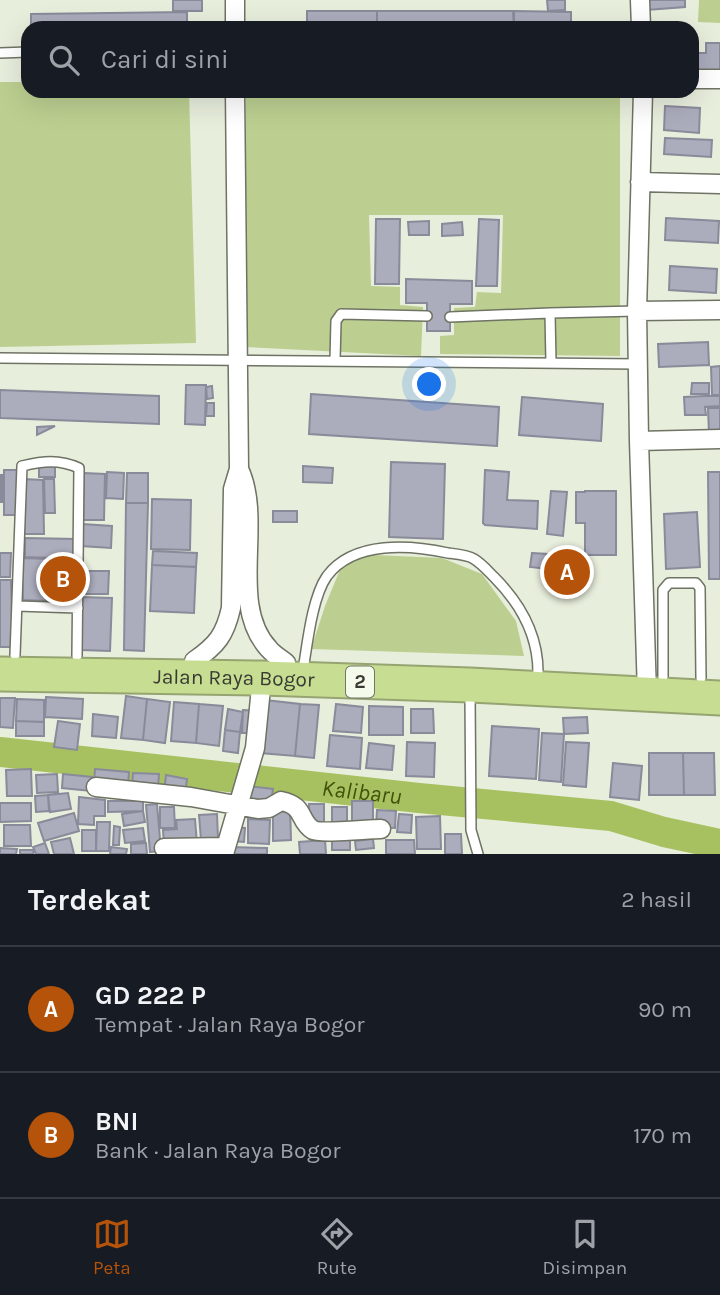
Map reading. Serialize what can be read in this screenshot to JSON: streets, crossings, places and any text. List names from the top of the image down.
{
  "streets": {
    "highway": ["Jalan Raya Bogor", "2"]
  },
  "water": ["Kalibaru"],
  "page": {
    "search": "Cari di sini",
    "pins": ["A", "B"],
    "heading": ["Terdekat", "2 hasil"],
    "list": [
      {
        "mark": "A",
        "name": "GD 222 P",
        "note": "Tempat · Jalan Raya Bogor",
        "value": "90 m"
      },
      {
        "mark": "B",
        "name": "BNI",
        "note": "Bank · Jalan Raya Bogor",
        "value": "170 m"
      }
    ],
    "nav": ["Peta", "Rute", "Disimpan"]
  }
}
